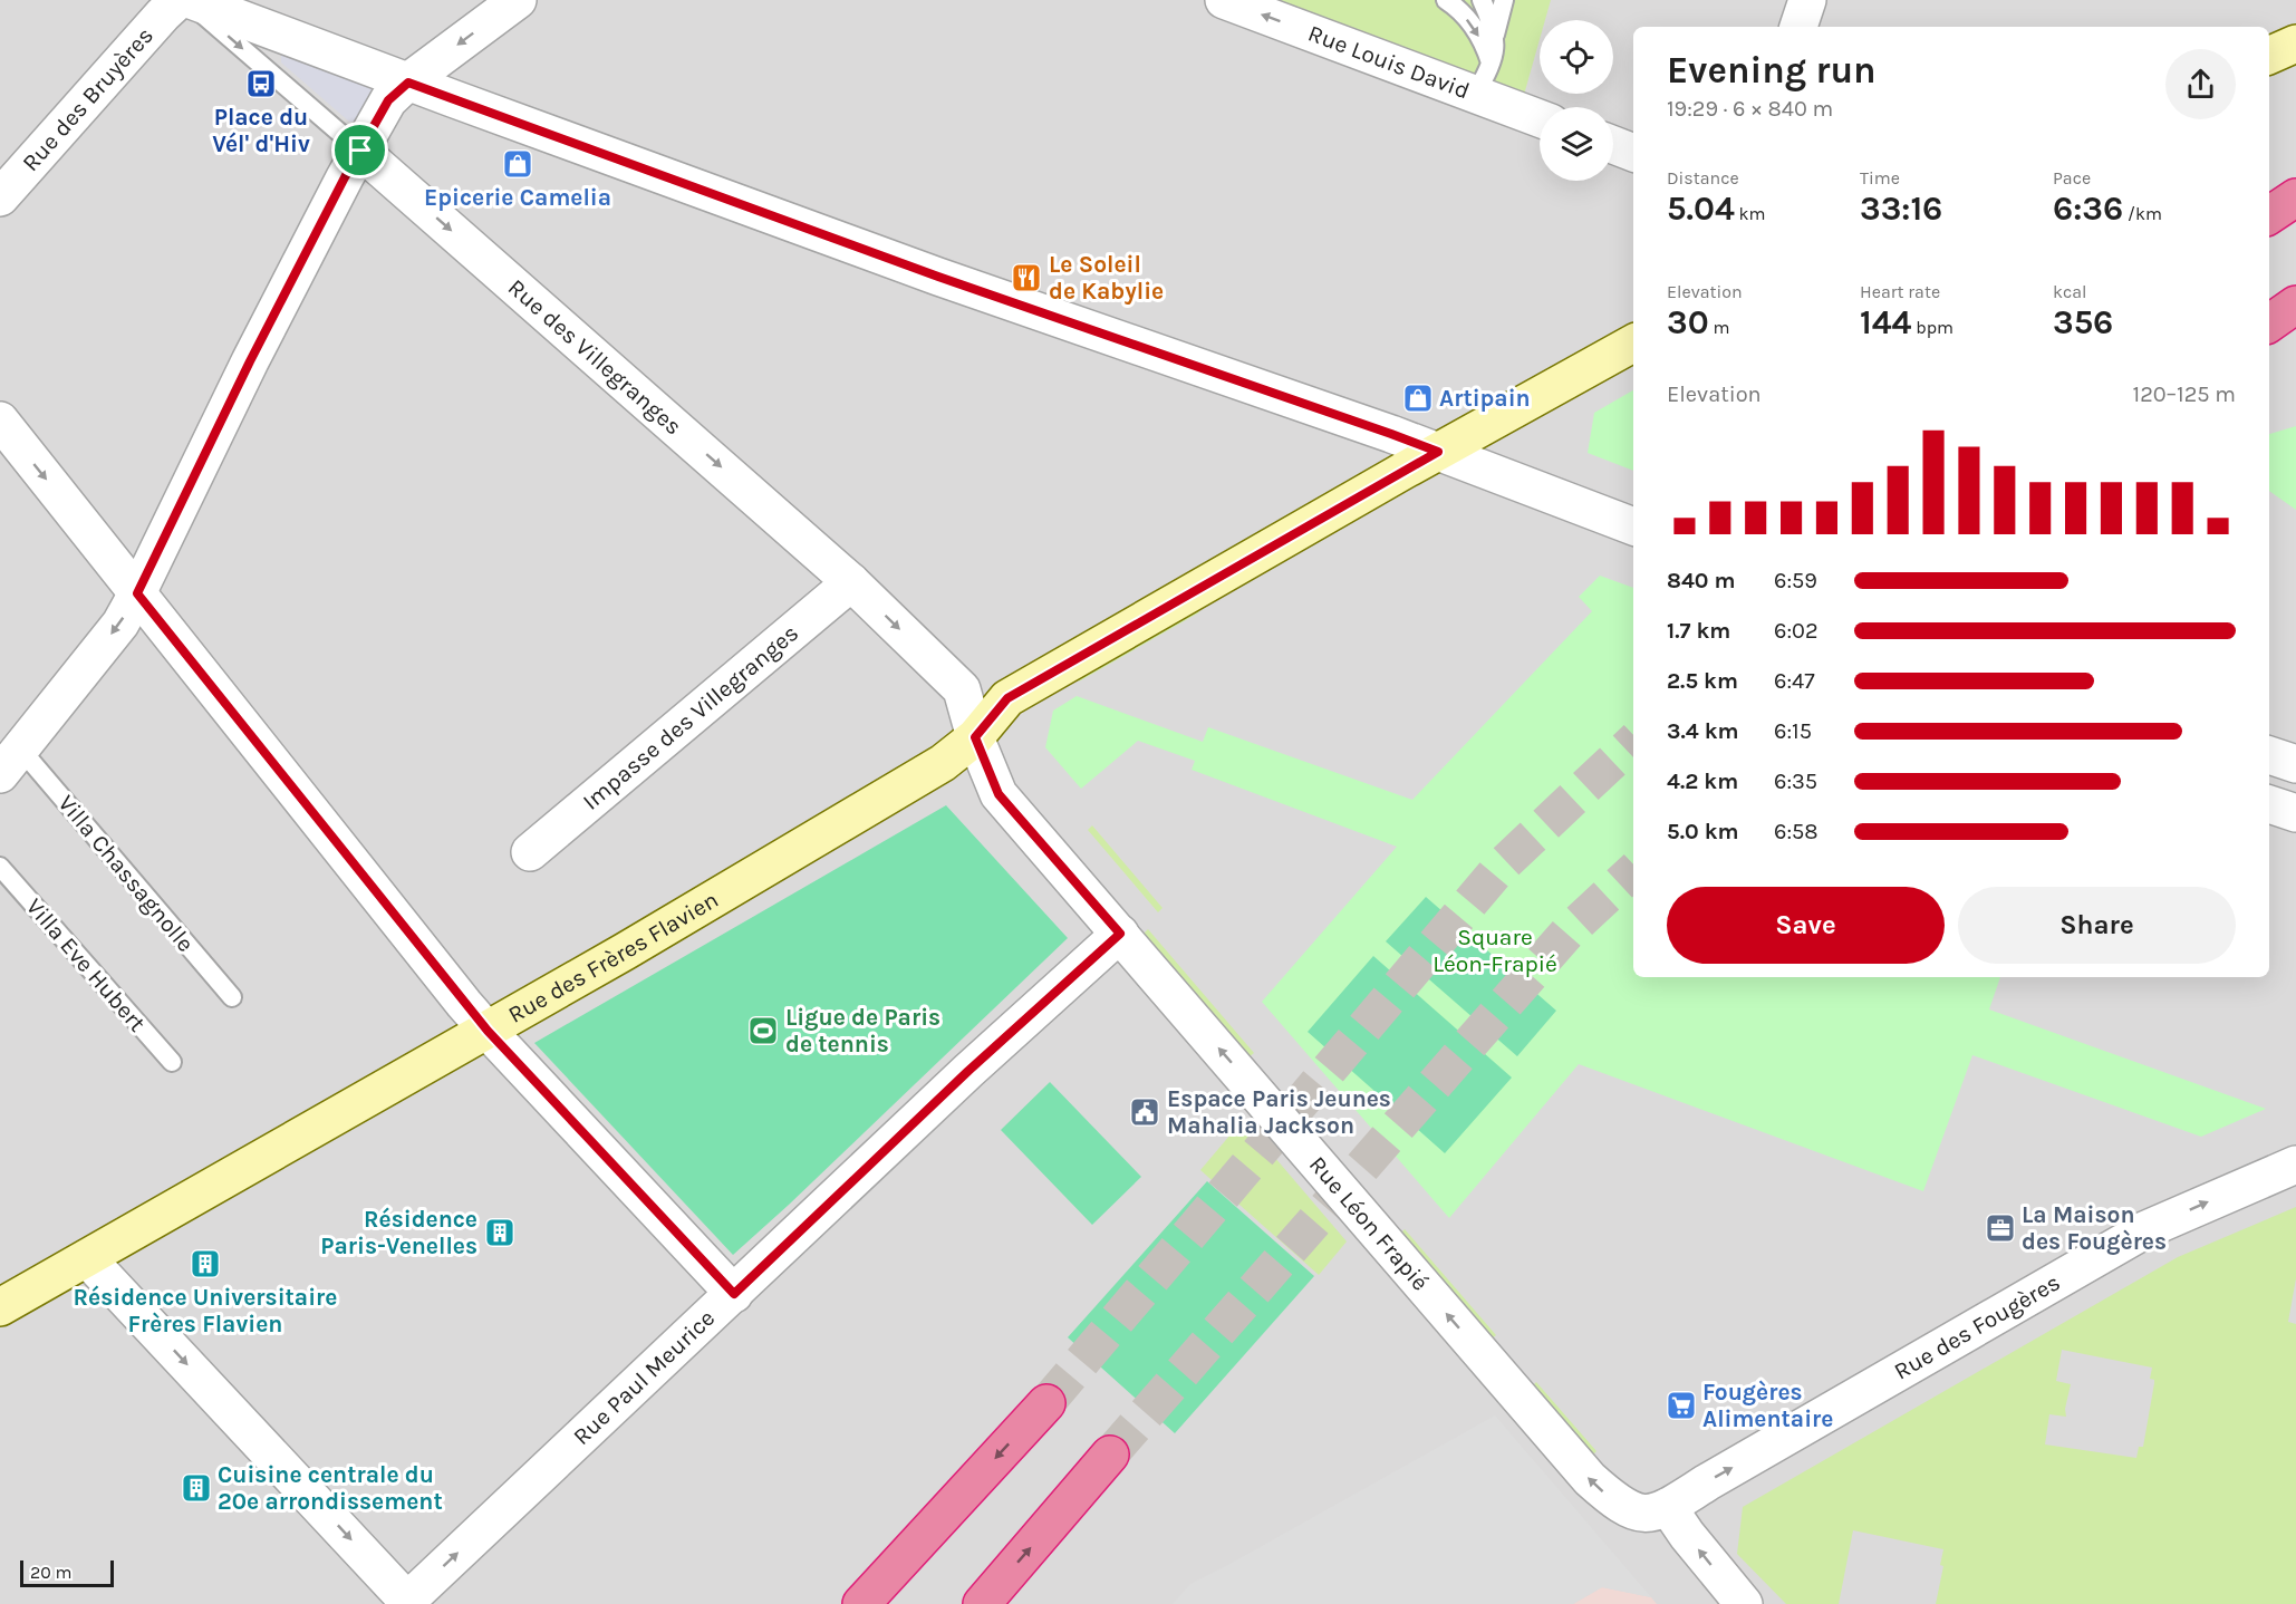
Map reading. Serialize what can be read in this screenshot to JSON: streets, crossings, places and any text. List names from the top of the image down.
{
  "streets": {
    "street": [
      "Rue Louis David",
      "Rue des Bruyères",
      "Rue des Villegranges",
      "Impasse des Villegranges",
      "Rue des Frères Flavien",
      "Rue Léon Frapié",
      "Rue des Fougères",
      "Rue Paul Meurice"
    ],
    "lane": ["Villa Chassagnolle", "Villa Eve Hubert"]
  },
  "crossings": [
    ["Rue des Villegranges", "Impasse des Villegranges"],
    ["Rue des Villegranges", "Rue des Frères Flavien"],
    ["Rue des Villegranges", "Rue Léon Frapié"],
    ["Rue des Frères Flavien", "Rue Léon Frapié"],
    ["Rue Léon Frapié", "Rue des Fougères"],
    ["Rue Léon Frapié", "Rue Paul Meurice"]
  ],
  "one_way": [
    "Rue Louis David",
    "Rue des Villegranges",
    "Rue Léon Frapié",
    "Rue des Fougères",
    "Rue Paul Meurice"
  ],
  "parks": ["Square Léon-Frapié"],
  "places": {
    "bus stop": ["Place du Vél' d'Hiv"],
    "shop": ["Epicerie Camelia", "Artipain"],
    "restaurant": ["Le Soleil de Kabylie"],
    "sports": ["Ligue de Paris de tennis"],
    "public building": ["Espace Paris Jeunes Mahalia Jackson"],
    "office": ["La Maison des Fougères"],
    "building": ["Résidence Paris-Venelles", "Résidence Universitaire Frères Flavien", "Cuisine centrale du 20e arrondissement"],
    "supermarket": ["Fougères Alimentaire"]
  },
  "scale_bar": "20 m",
  "page": {
    "heading": ["Evening run", "19:29 · 6 × 840 m"],
    "stats": [
      ["Distance", "5.04 km"],
      ["Time", "33:16"],
      ["Pace", "6:36 /km"],
      ["Elevation", "30 m"],
      ["Heart rate", "144 bpm"],
      ["kcal", "356"]
    ],
    "chart": ["Elevation", "120–125 m"],
    "list": [
      {
        "name": "840 m",
        "note": "6:59"
      },
      {
        "name": "1.7 km",
        "note": "6:02"
      },
      {
        "name": "2.5 km",
        "note": "6:47"
      },
      {
        "name": "3.4 km",
        "note": "6:15"
      },
      {
        "name": "4.2 km",
        "note": "6:35"
      },
      {
        "name": "5.0 km",
        "note": "6:58"
      }
    ],
    "buttons": ["Save", "Share"],
    "scale": "20 m"
  }
}
